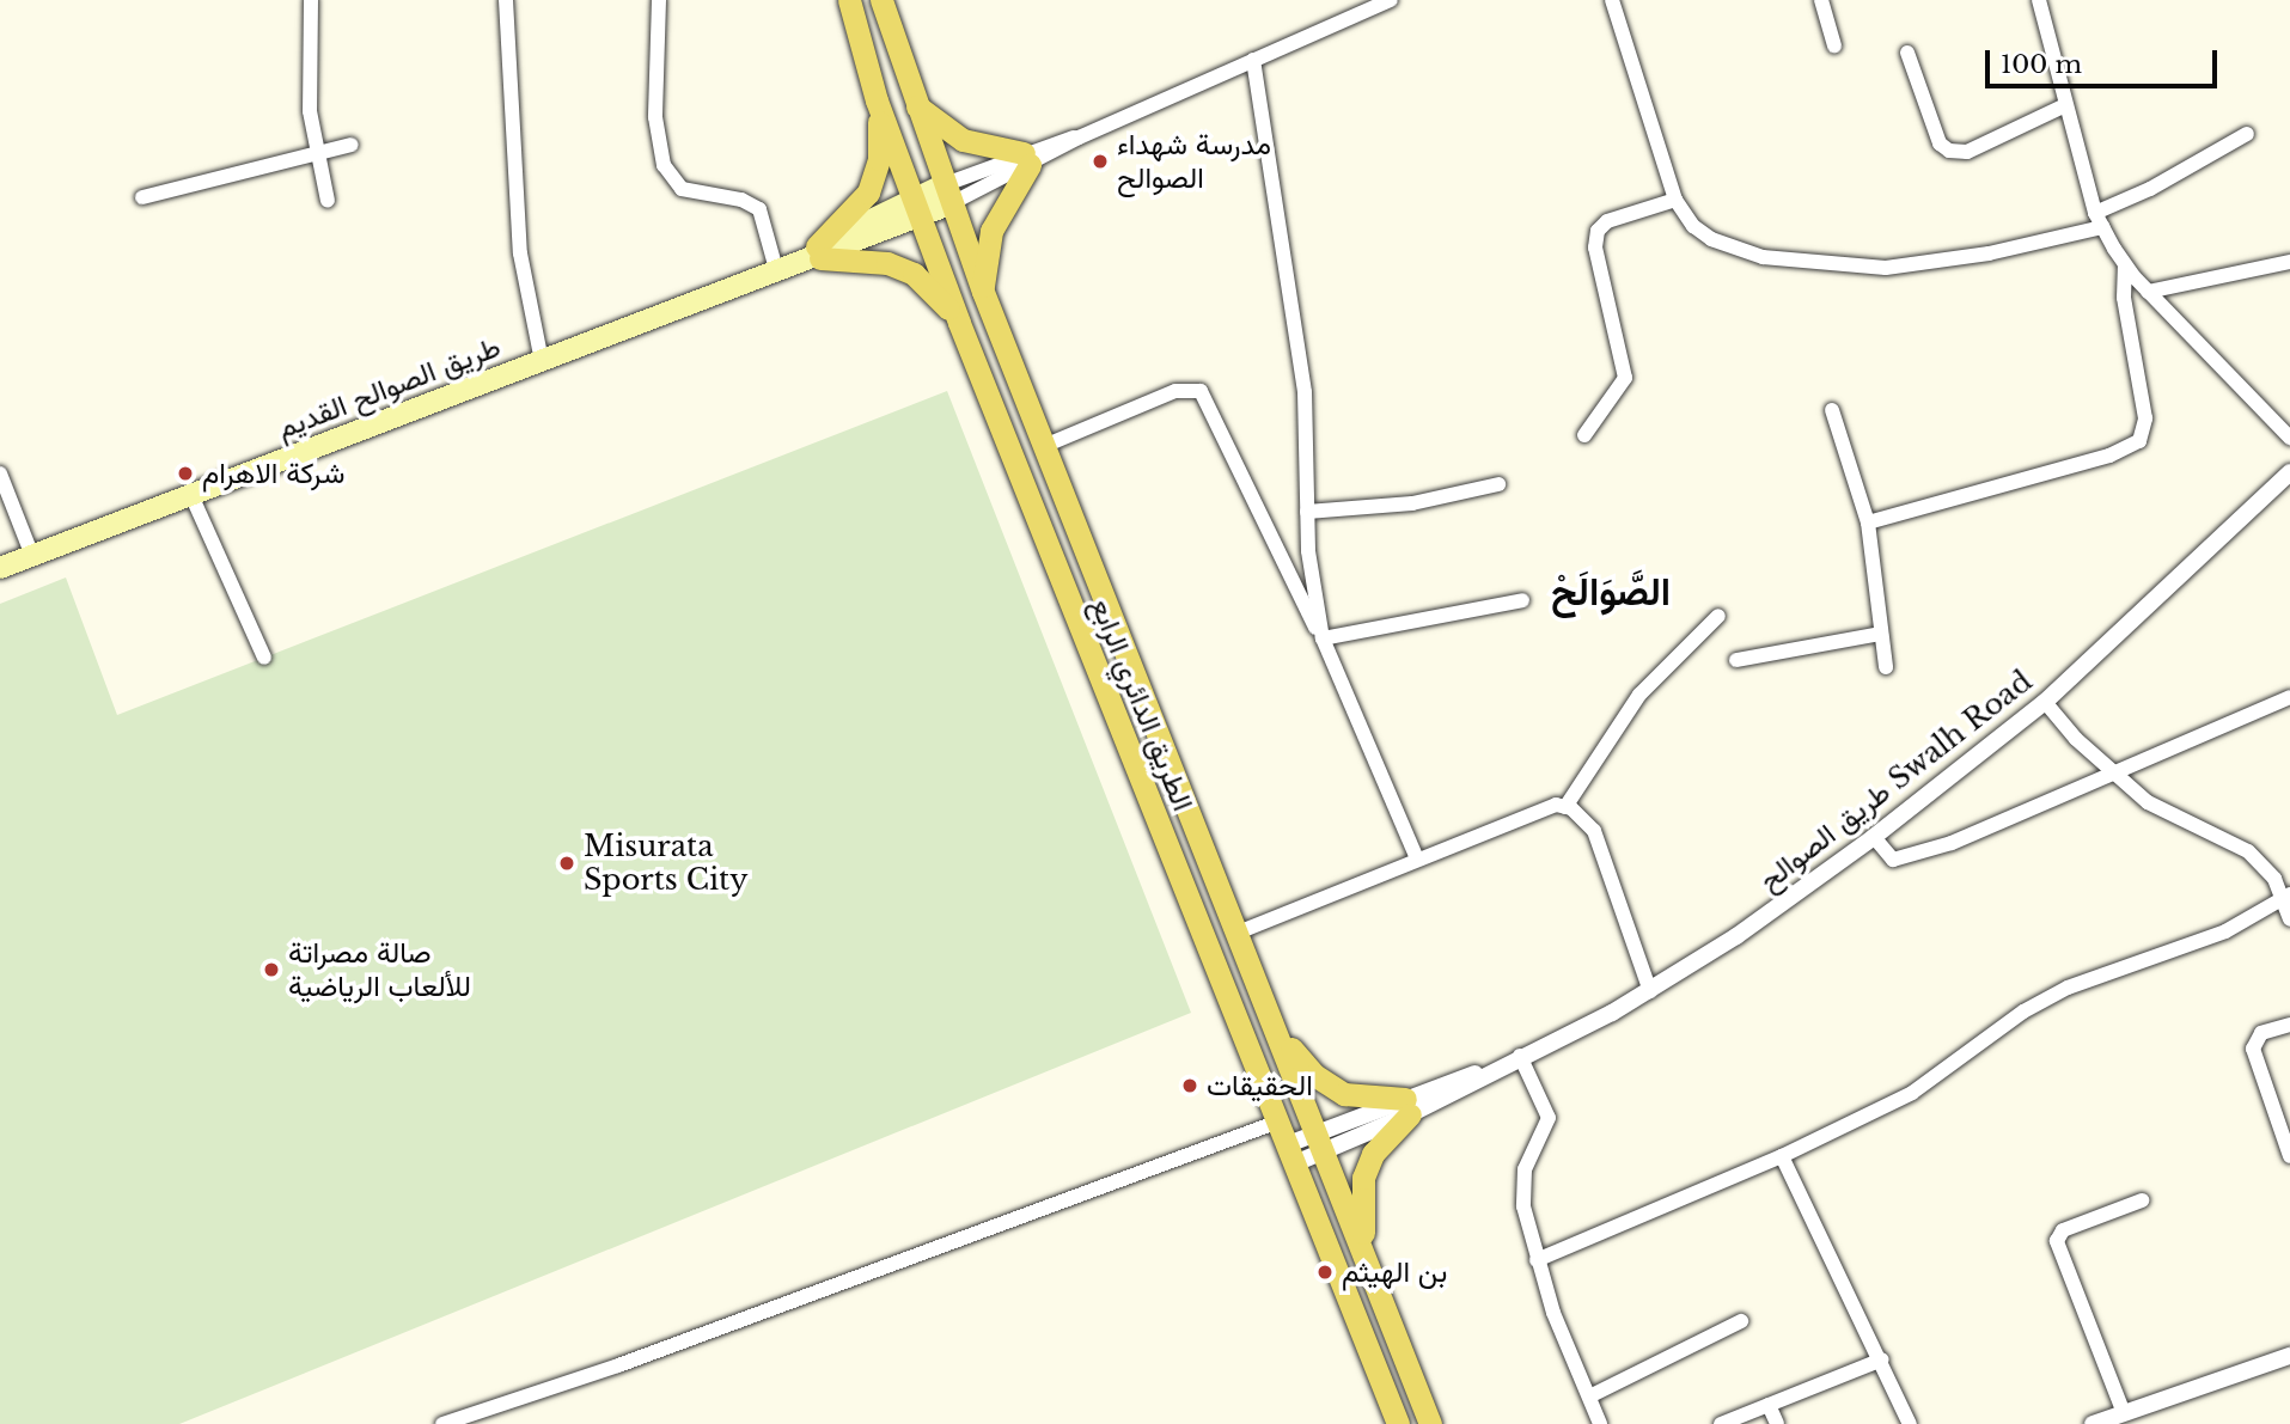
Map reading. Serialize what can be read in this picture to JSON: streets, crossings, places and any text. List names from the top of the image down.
{
  "streets": {
    "main road": ["طريق الصوالح القديم", "الطريق الدائري الرابع"],
    "street": ["طريق الصوالح Swalh Road"]
  },
  "crossings": [
    ["طريق الصوالح القديم", "الطريق الدائري الرابع"],
    ["الطريق الدائري الرابع", "طريق الصوالح Swalh Road"]
  ],
  "districts": ["الصَّوَالَحْ"],
  "places": [
    "مدرسة شهداء الصوالح",
    "شركة الاهرام",
    "Misurata Sports City",
    "صالة مصراتة للألعاب الرياضية",
    "الحقيقات",
    "بن الهيثم"
  ],
  "scale_bar": "100 m"
}
